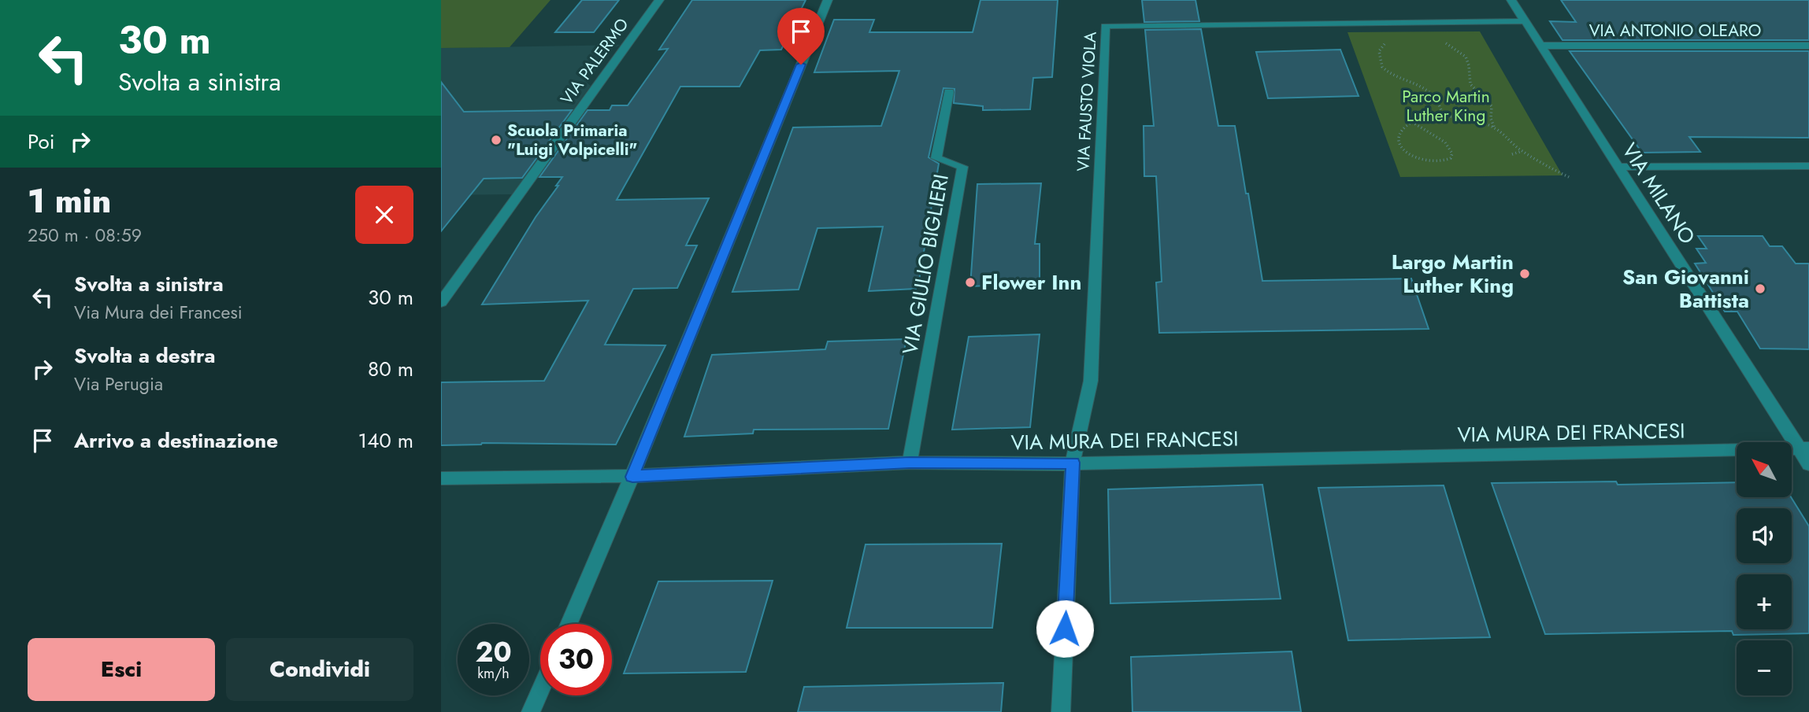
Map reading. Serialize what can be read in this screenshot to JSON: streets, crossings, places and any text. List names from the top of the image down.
{
  "streets": {
    "street": [
      "VIA ANTONIO OLEARO",
      "VIA PALERMO",
      "VIA FAUSTO VIOLA",
      "VIA MILANO",
      "VIA GIULIO BIGLIERI",
      "VIA MURA DEI FRANCESI"
    ]
  },
  "crossings": [
    ["VIA ANTONIO OLEARO", "VIA MILANO"],
    ["VIA FAUSTO VIOLA", "VIA MILANO"],
    ["VIA FAUSTO VIOLA", "VIA MURA DEI FRANCESI"],
    ["VIA MILANO", "VIA MURA DEI FRANCESI"],
    ["VIA GIULIO BIGLIERI", "VIA MURA DEI FRANCESI"]
  ],
  "parks": ["Parco Martin Luther King"],
  "places": [
    "Scuola Primaria \"Luigi Volpicelli\"",
    "Largo Martin Luther King",
    "Flower Inn",
    "San Giovanni Battista"
  ],
  "north": "top left",
  "page": {
    "turn": ["30 m", "Svolta a sinistra"],
    "then": "Poi",
    "heading": ["1 min", "250 m · 08:59"],
    "list": [
      {
        "name": "Svolta a sinistra",
        "note": "Via Mura dei Francesi",
        "value": "30 m"
      },
      {
        "name": "Svolta a destra",
        "note": "Via Perugia",
        "value": "80 m"
      },
      {
        "name": "Arrivo a destinazione",
        "value": "140 m"
      }
    ],
    "map_buttons": ["+", "−"],
    "speed": "20 km/h",
    "limit": "30",
    "buttons": ["Esci", "Condividi"]
  }
}
